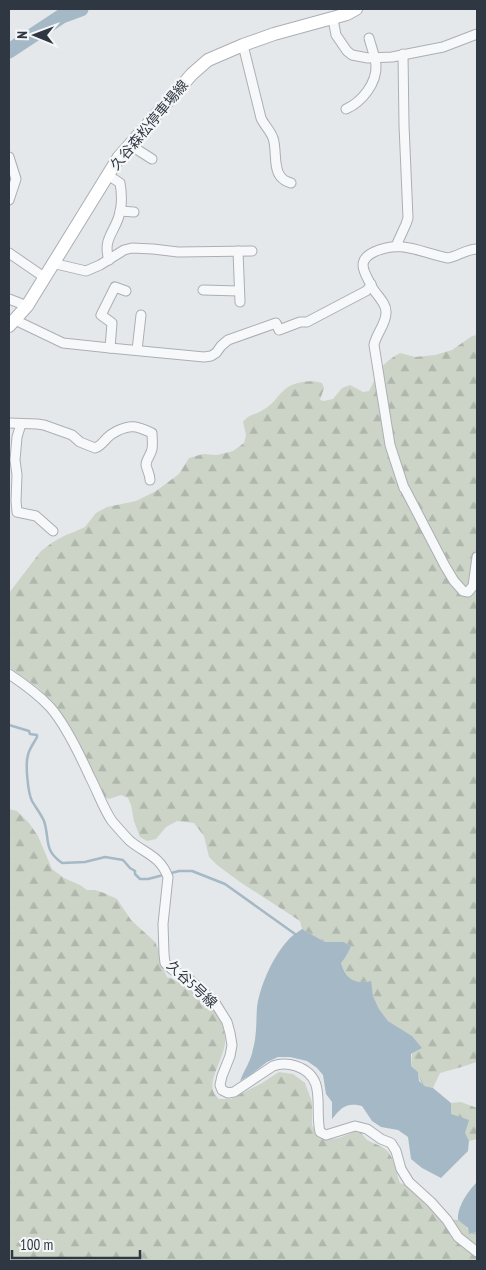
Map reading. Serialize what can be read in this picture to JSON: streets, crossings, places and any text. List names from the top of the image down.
{
  "streets": {
    "main road": ["久谷森松停車場線"],
    "street": ["久谷5号線"]
  },
  "scale_bar": "100 m",
  "north": "left"
}
